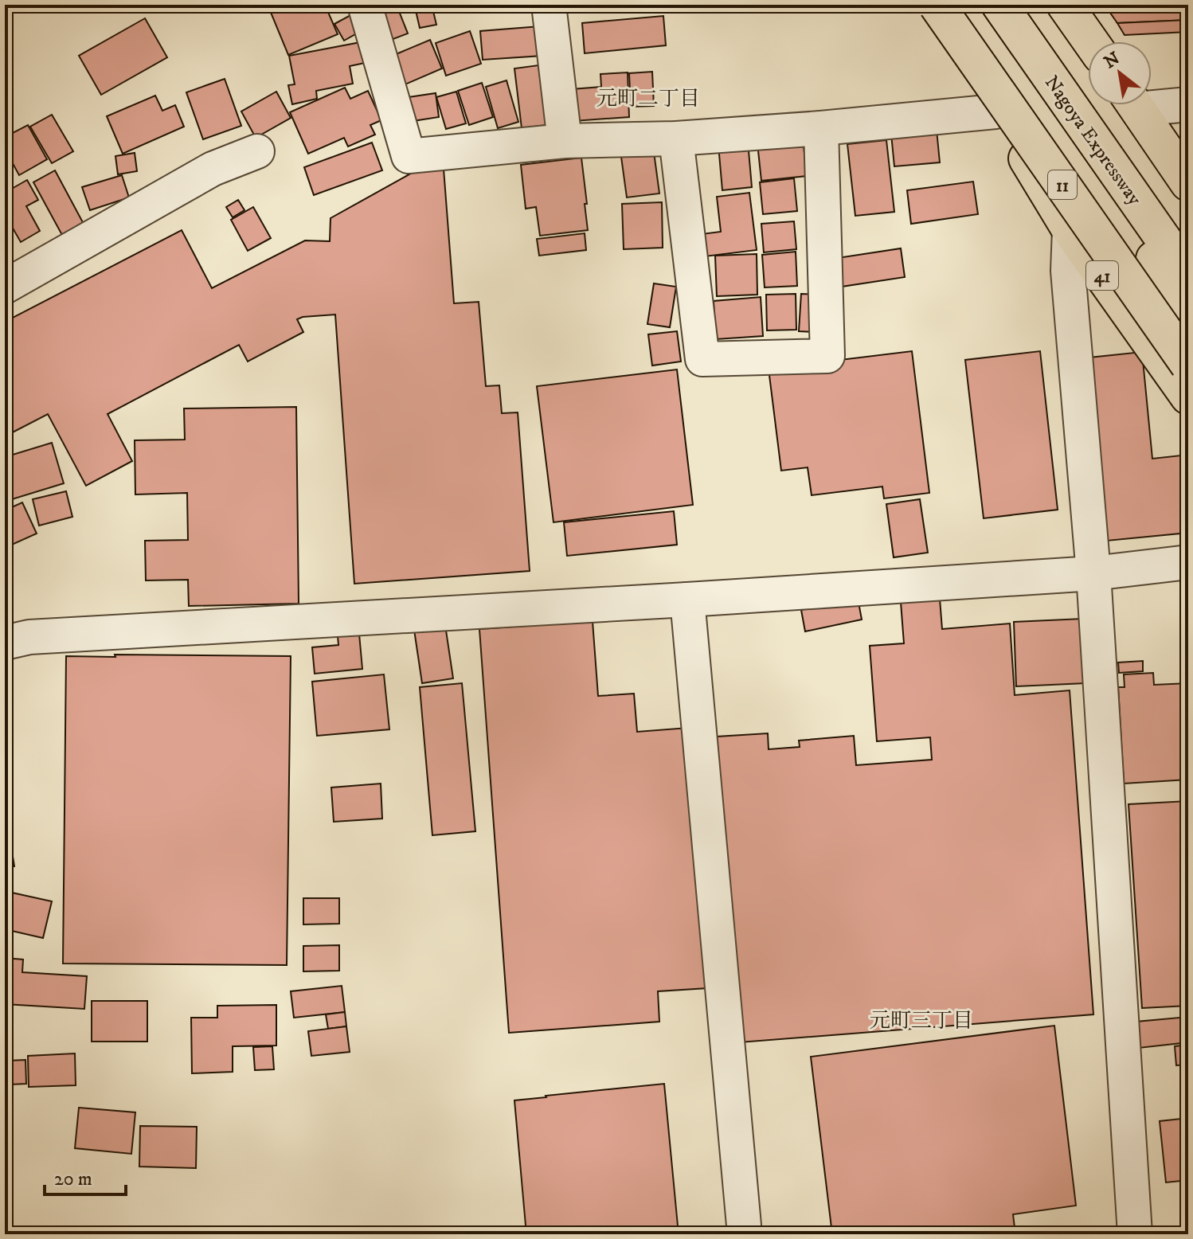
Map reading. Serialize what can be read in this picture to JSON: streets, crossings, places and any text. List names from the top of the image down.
{
  "streets": {
    "highway": ["Nagoya Expressway", "11", "41"]
  },
  "districts": ["元町二丁目", "元町三丁目"],
  "scale_bar": "20 m",
  "north": "top left"
}
